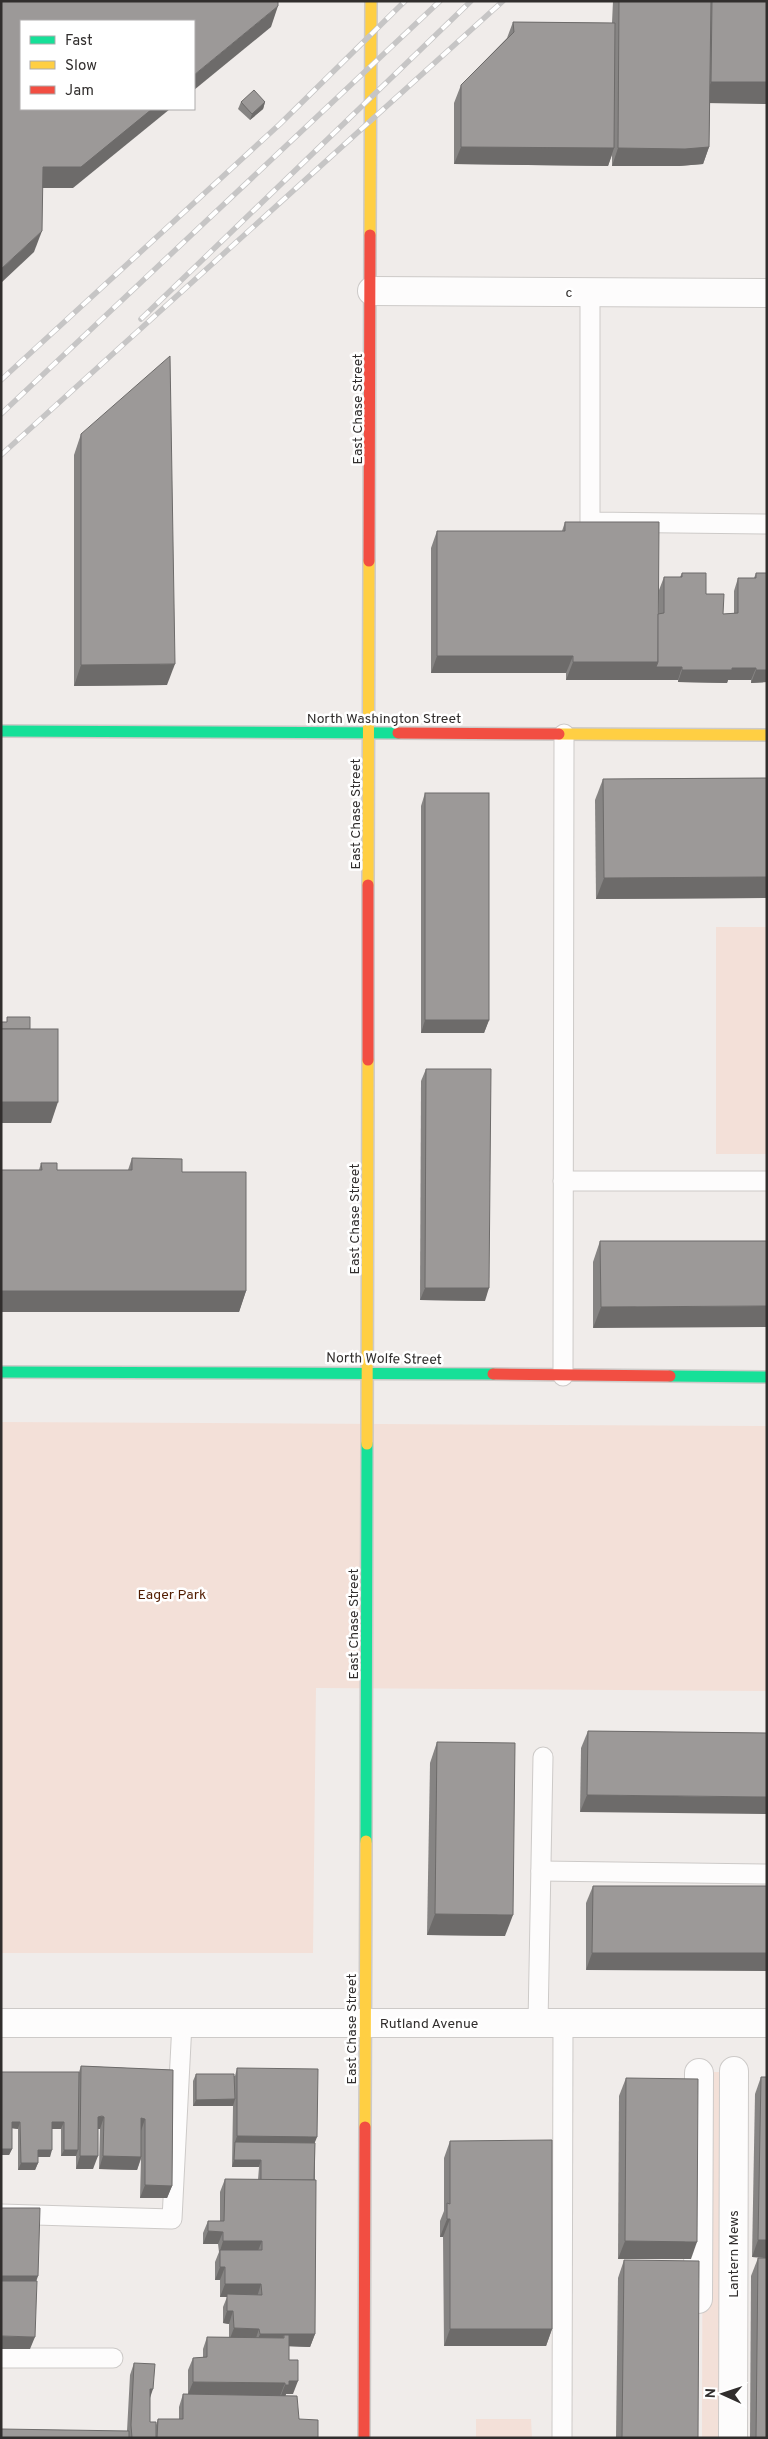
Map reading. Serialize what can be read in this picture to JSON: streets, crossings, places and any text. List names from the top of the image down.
{
  "streets": {
    "street": [
      "c",
      "East Chase Street",
      "North Washington Street",
      "North Wolfe Street",
      "Rutland Avenue",
      "Lantern Mews"
    ]
  },
  "crossings": [
    ["c", "East Chase Street"],
    ["East Chase Street", "North Washington Street"],
    ["East Chase Street", "North Wolfe Street"],
    ["East Chase Street", "Rutland Avenue"]
  ],
  "parks": ["Eager Park"],
  "legend": ["Fast", "Slow", "Jam"],
  "north": "left"
}
